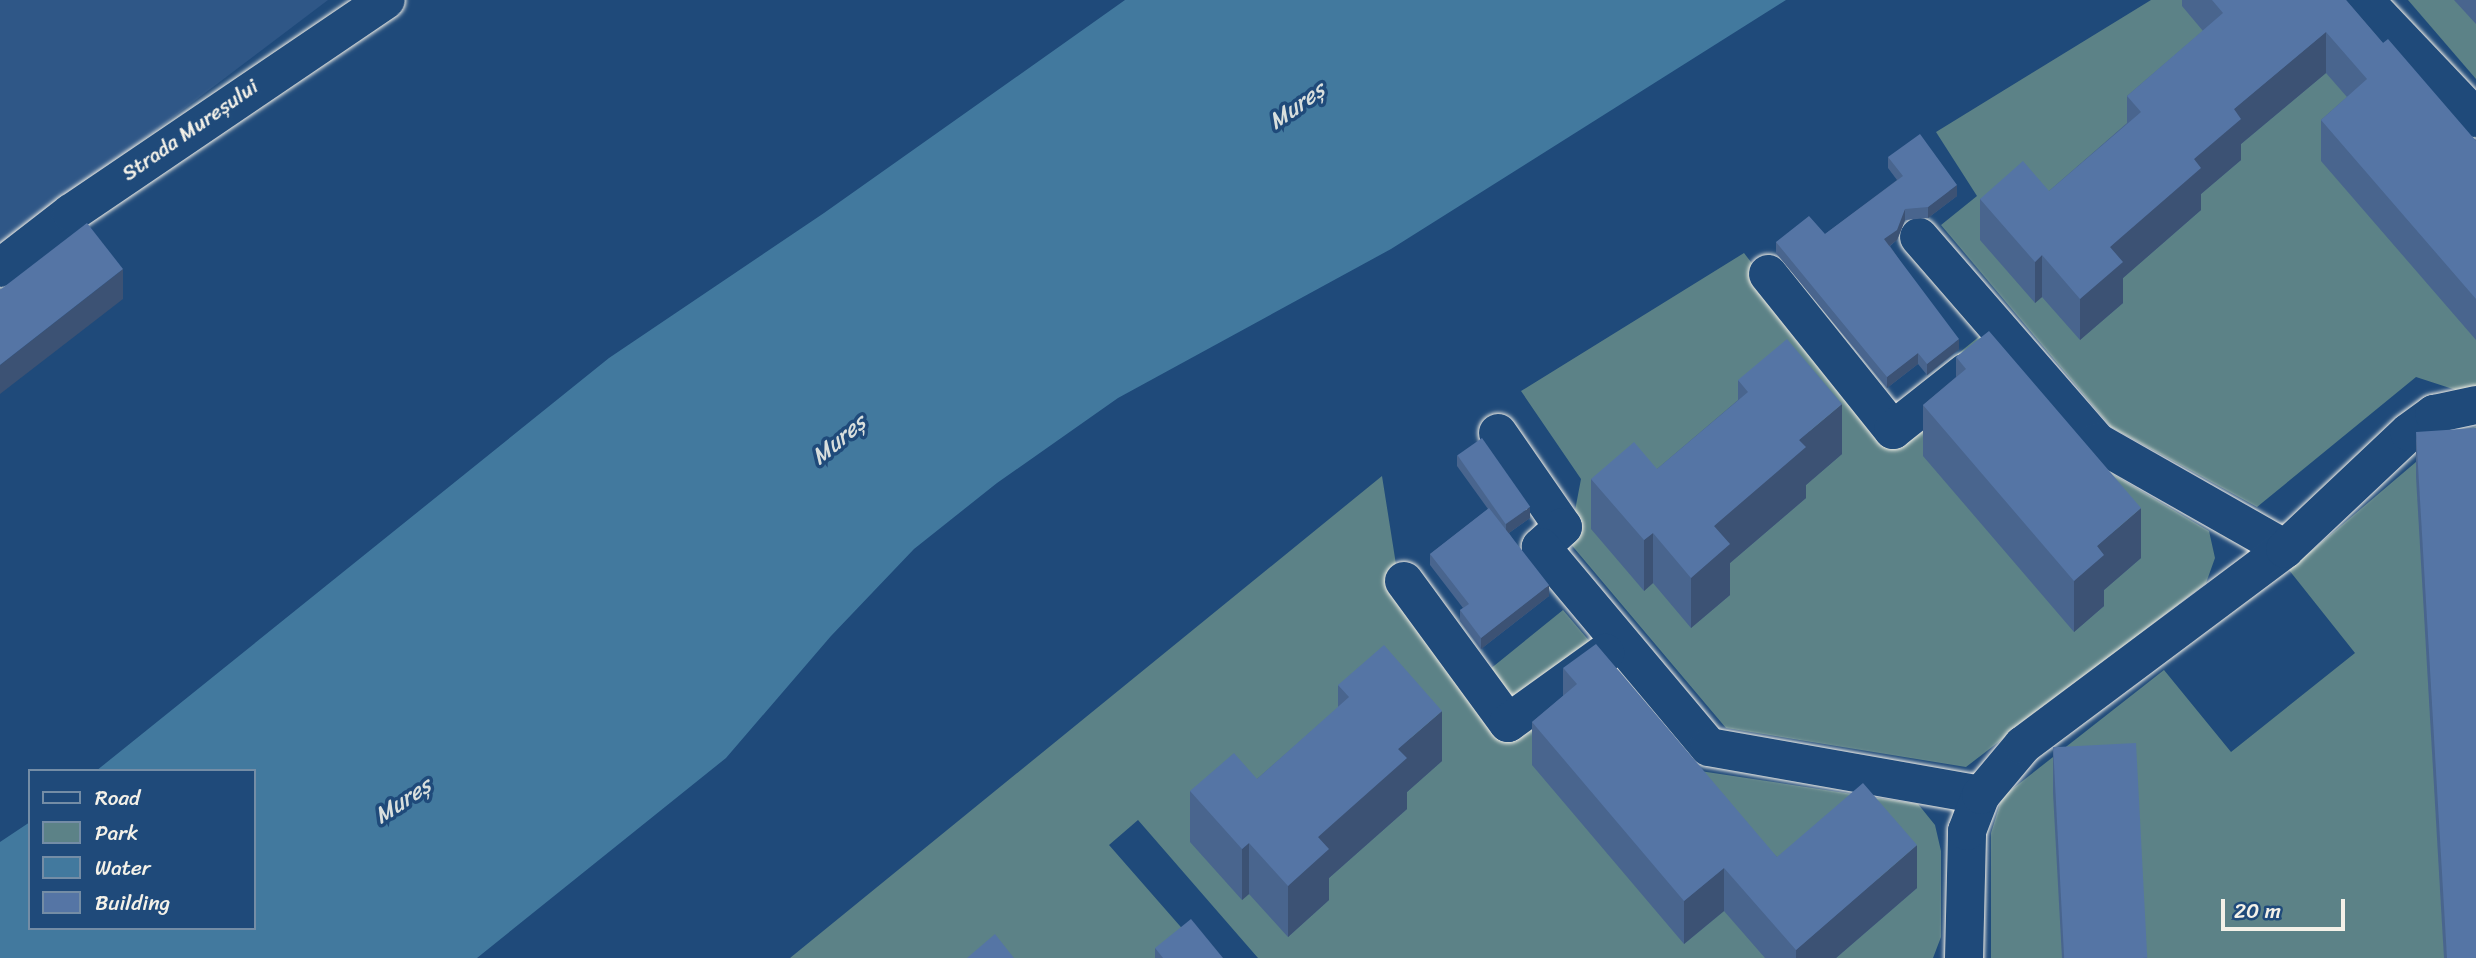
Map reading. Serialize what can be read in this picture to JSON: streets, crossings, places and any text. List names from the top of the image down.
{
  "streets": {
    "street": ["Strada Mureșului"]
  },
  "water": ["Mureș"],
  "legend": [
    "Road",
    "Park",
    "Water",
    "Building"
  ],
  "scale_bar": "20 m"
}
